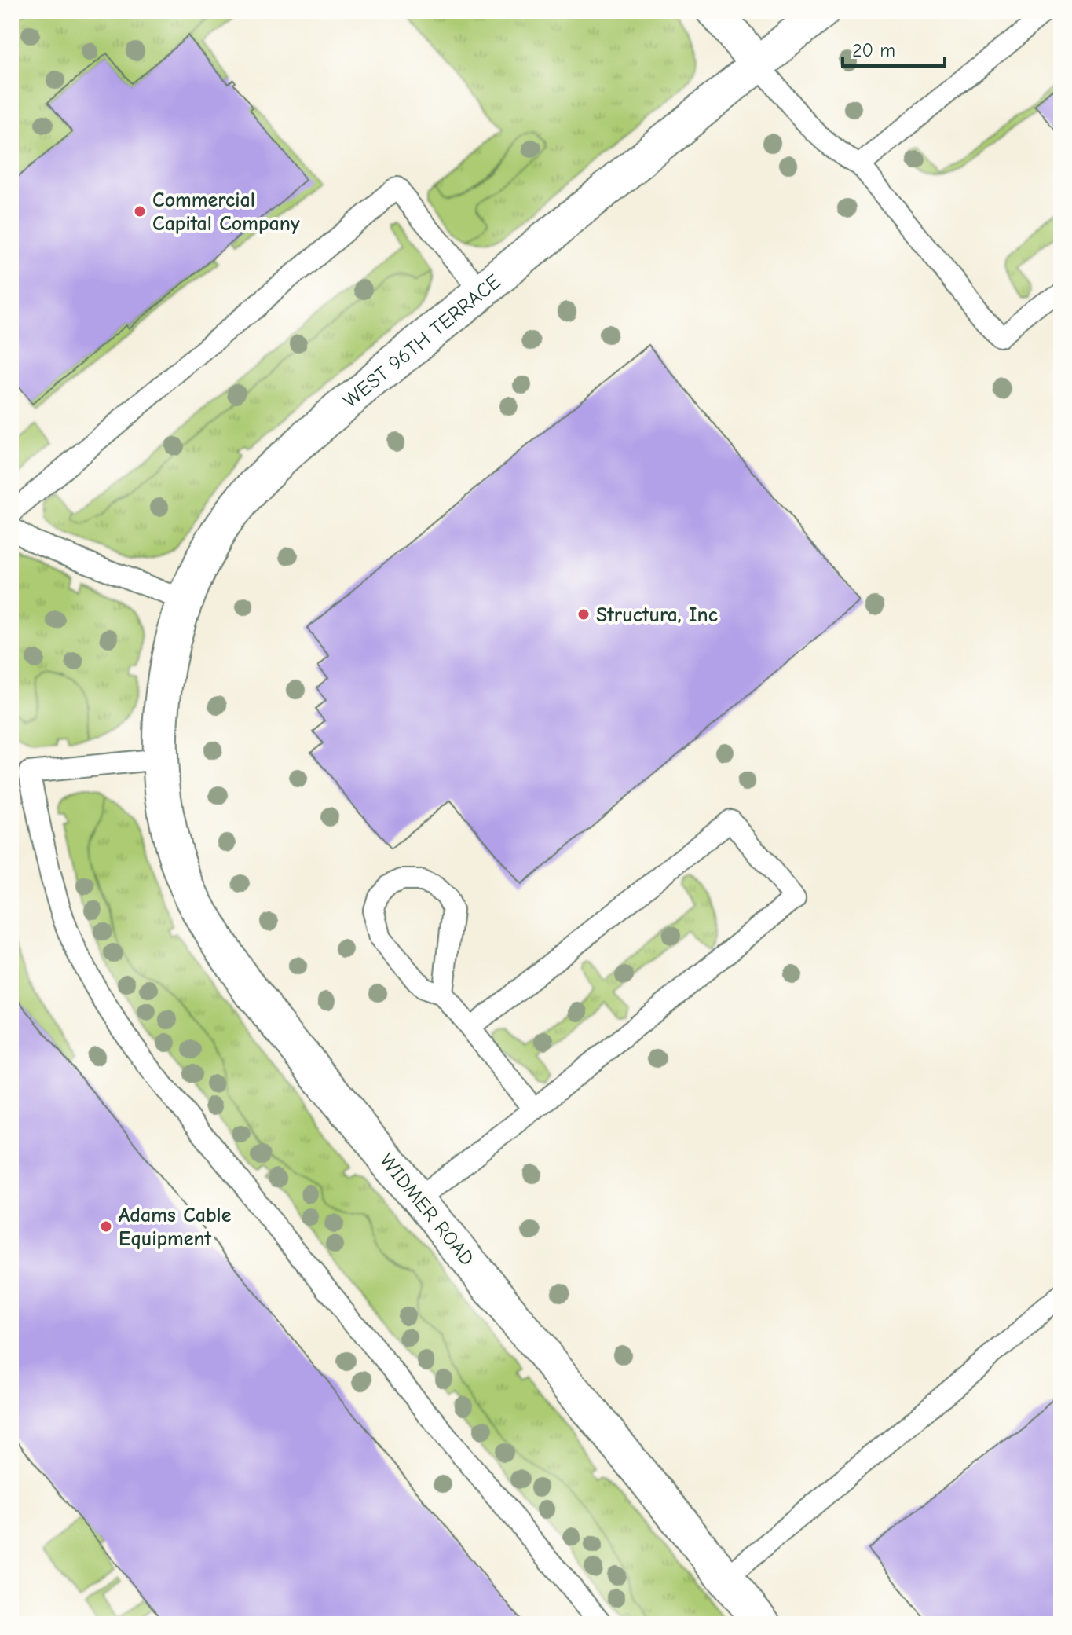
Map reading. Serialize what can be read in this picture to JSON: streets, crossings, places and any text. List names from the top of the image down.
{
  "streets": {
    "street": ["WEST 96TH TERRACE", "WIDMER ROAD"]
  },
  "crossings": [
    ["WEST 96TH TERRACE", "WIDMER ROAD"]
  ],
  "places": ["Commercial Capital Company", "Structura, Inc", "Adams Cable Equipment"],
  "scale_bar": "20 m"
}
